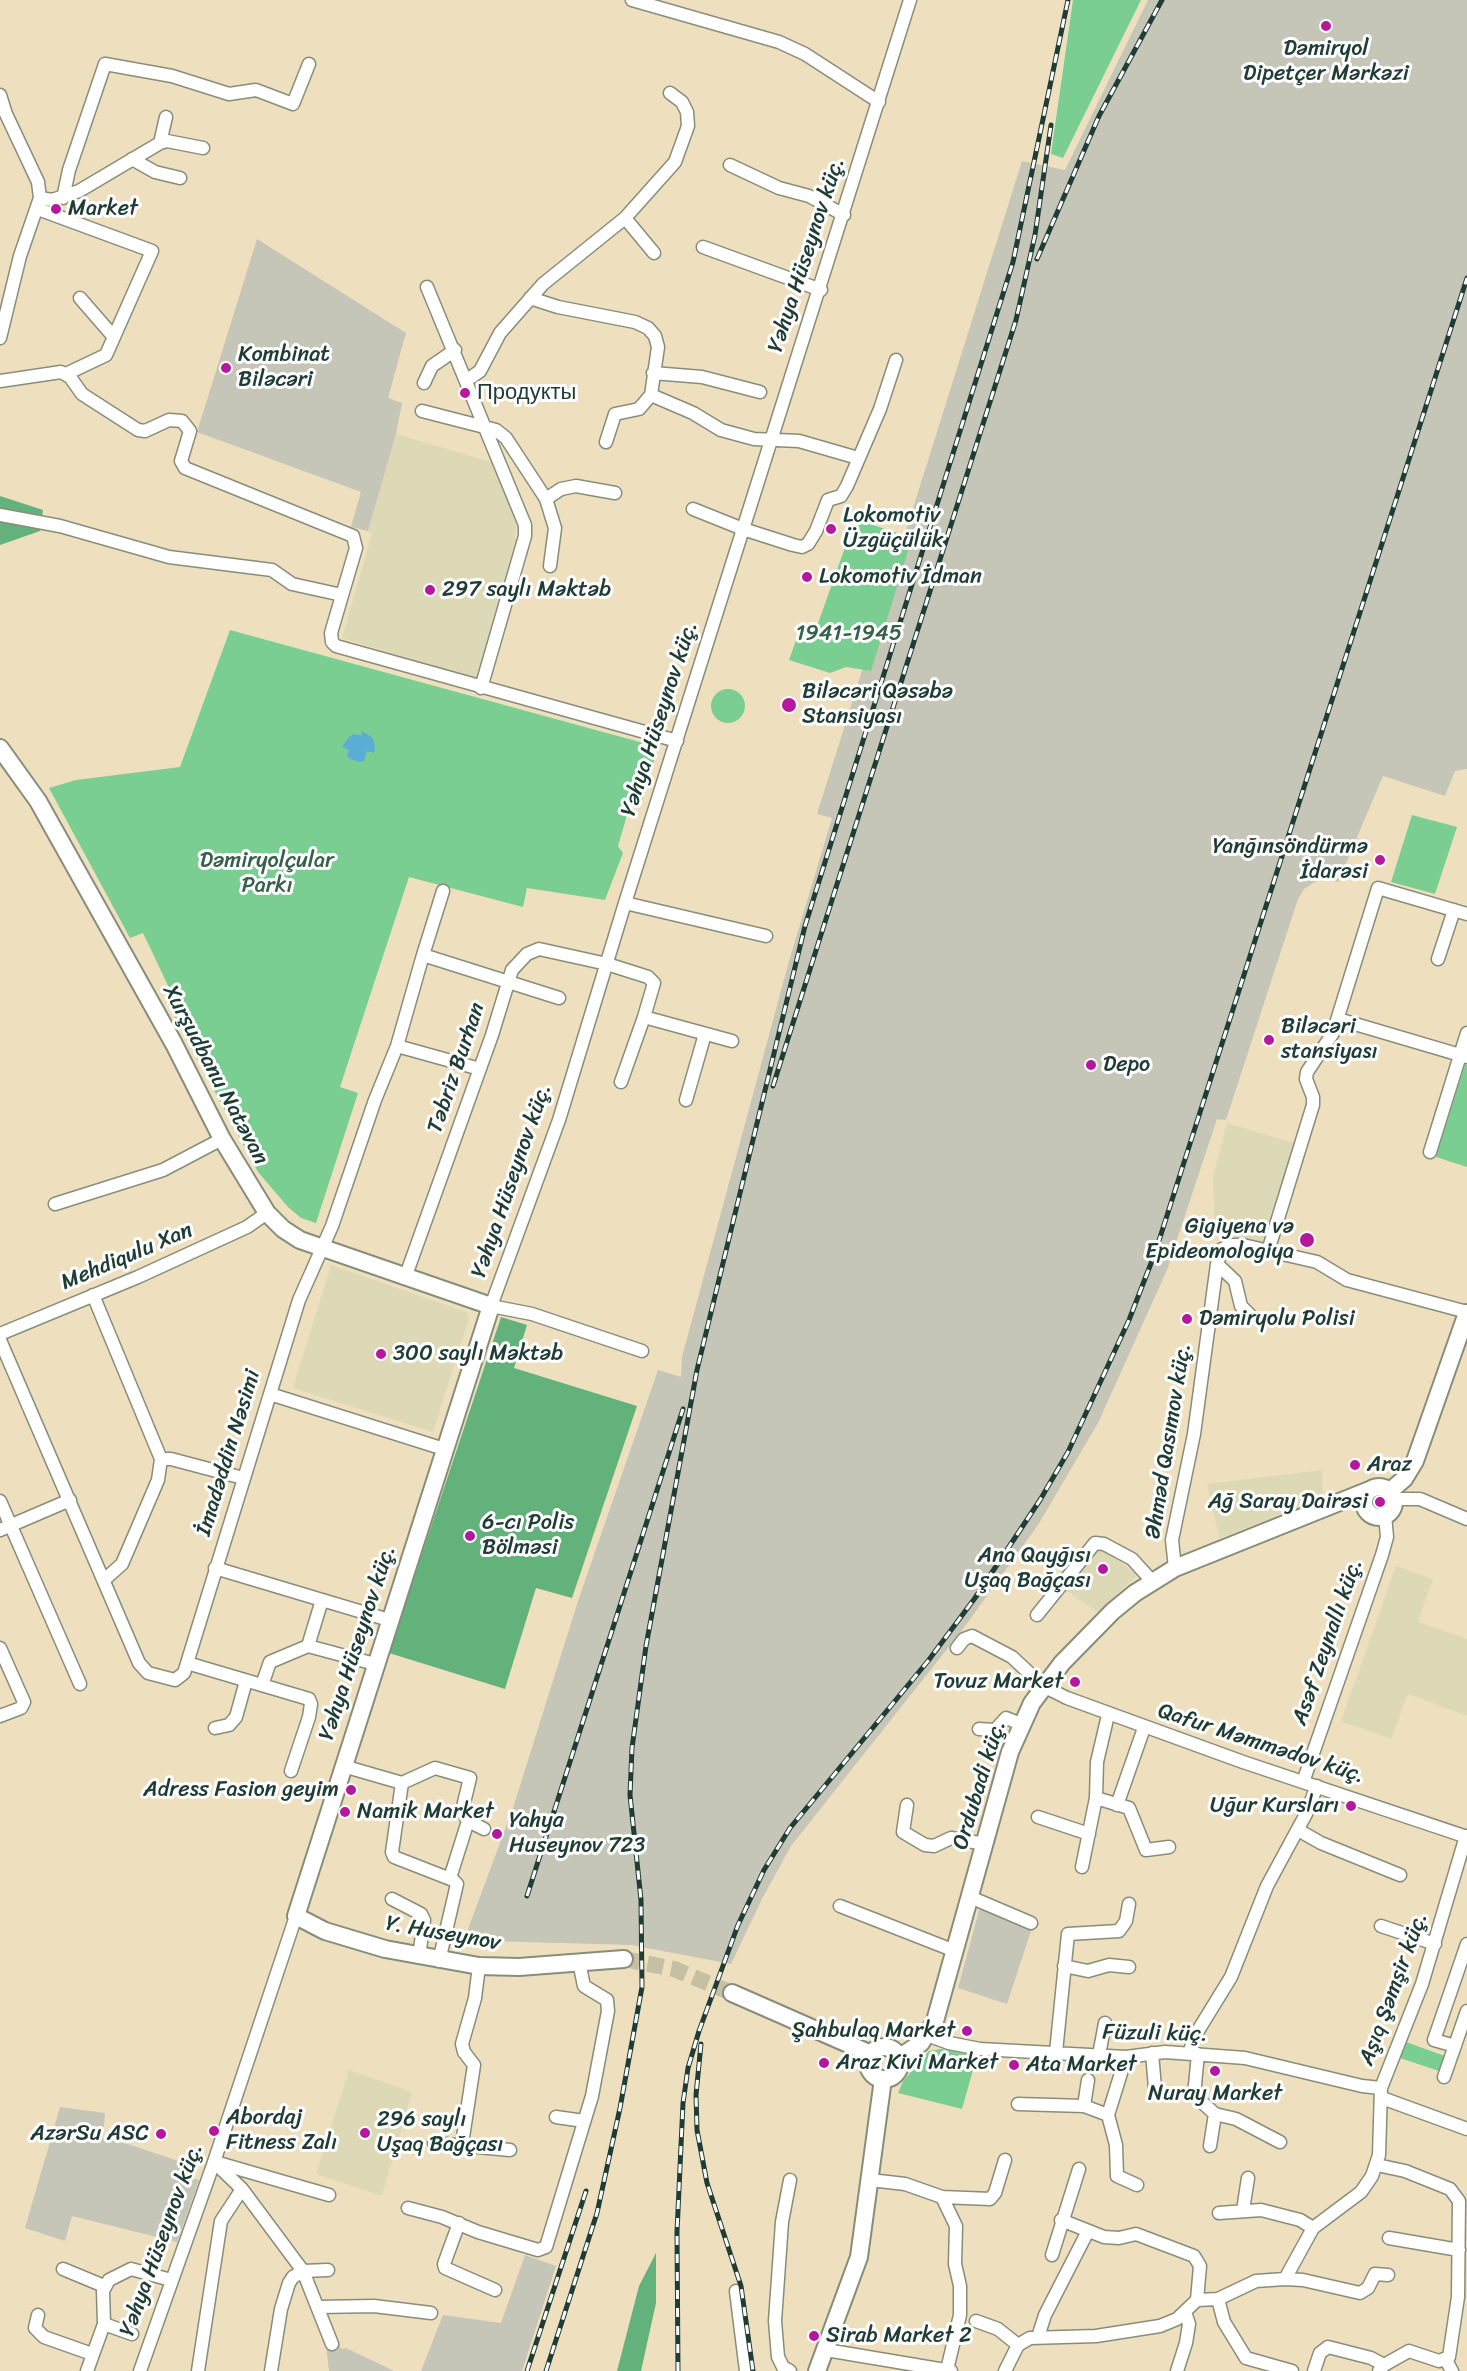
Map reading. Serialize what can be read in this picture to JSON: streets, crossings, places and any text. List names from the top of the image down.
{
  "streets": {
    "main road": [
      "Yəhya Hüseynov küç.",
      "Xurşudbanu Natəvan",
      "Ordubadi küç.",
      "Y. Huseynov"
    ],
    "street": [
      "Təbriz Burhan",
      "Mehdiqulu Xan",
      "Əhməd Qasımov küç.",
      "İmadəddin Nəsimi",
      "Asəf Zeynallı küç.",
      "Qafur Məmmədov küç.",
      "Aşıq Şəmşir küç.",
      "Füzuli küç."
    ]
  },
  "crossings": [
    ["Yəhya Hüseynov küç.", "Təbriz Burhan"],
    ["Yəhya Hüseynov küç.", "Xurşudbanu Natəvan"],
    ["Yəhya Hüseynov küç.", "Y. Huseynov"],
    ["Təbriz Burhan", "Xurşudbanu Natəvan"],
    ["Xurşudbanu Natəvan", "Mehdiqulu Xan"],
    ["Xurşudbanu Natəvan", "İmadəddin Nəsimi"],
    ["Əhməd Qasımov küç.", "Ordubadi küç."],
    ["Asəf Zeynallı küç.", "Qafur Məmmədov küç."],
    ["Asəf Zeynallı küç.", "Ordubadi küç."],
    ["Qafur Məmmədov küç.", "Ordubadi küç."],
    ["Qafur Məmmədov küç.", "Aşıq Şəmşir küç."],
    ["Ordubadi küç.", "Füzuli küç."],
    ["Aşıq Şəmşir küç.", "Füzuli küç."]
  ],
  "parks": ["1941-1945", "Dəmiryolçular Parkı"],
  "places": [
    "Dəmiryol Dipetçer Mərkəzi",
    "Market",
    "Kombinat Biləcəri",
    "Продукты",
    "Lokomotiv Üzgüçülük",
    "Lokomotiv İdman",
    "297 saylı Məktəb",
    "Biləcəri Qəsəbə Stansiyası",
    "Yanğınsöndürmə İdarəsi",
    "Biləcəri stansiyası",
    "Depo",
    "Gigiyena və Epideomologiya",
    "Dəmiryolu Polisi",
    "300 saylı Məktəb",
    "Araz",
    "Ağ Saray Dairəsi",
    "6-cı Polis Bölməsi",
    "Ana Qayğısı Uşaq Bağçası",
    "Tovuz Market",
    "Adress Fasion geyim",
    "Uğur Kursları",
    "Namik Market",
    "Yahya Huseynov 723",
    "Şahbulaq Market",
    "Araz Kivi Market",
    "Ata Market",
    "Nuray Market",
    "Abordaj Fitness Zalı",
    "296 saylı Uşaq Bağçası",
    "AzərSu ASC",
    "Sirab Market 2"
  ]
}
